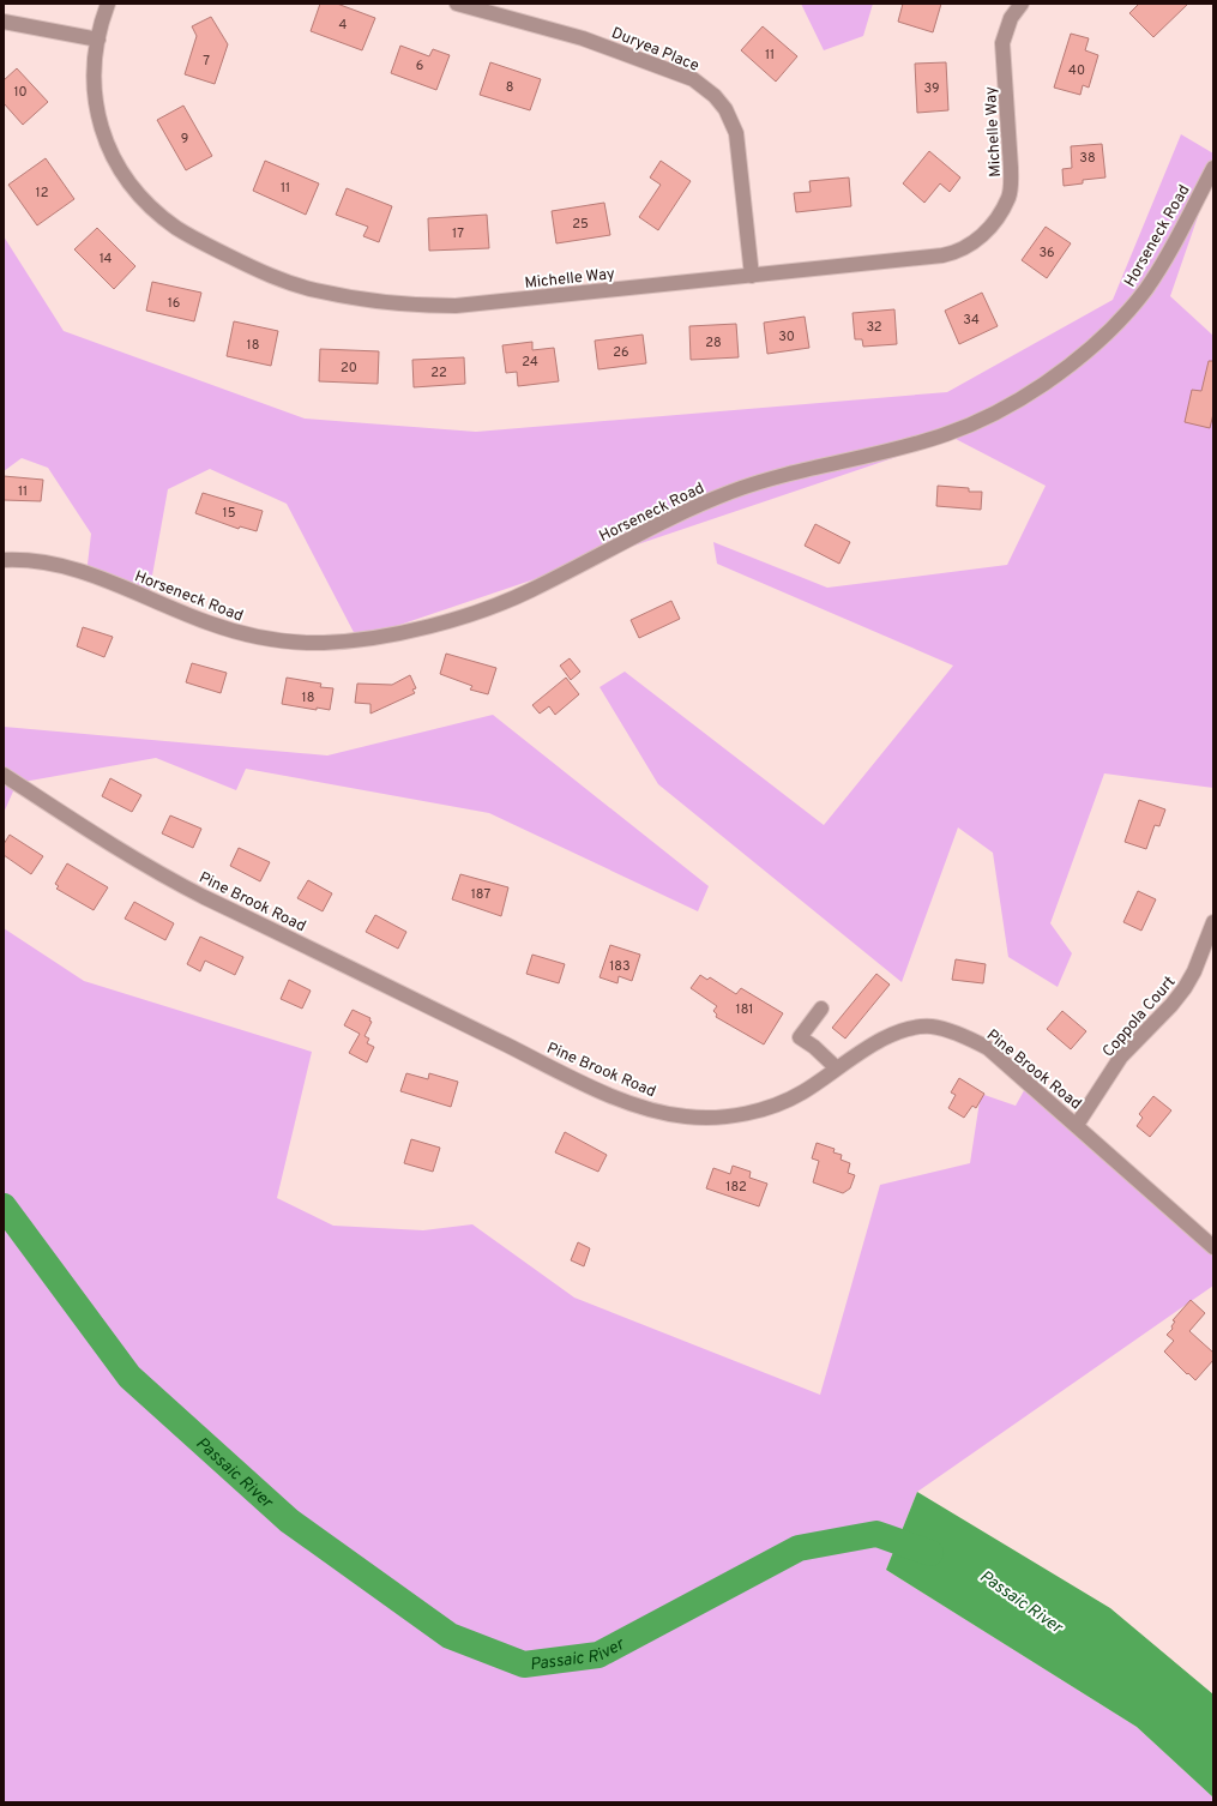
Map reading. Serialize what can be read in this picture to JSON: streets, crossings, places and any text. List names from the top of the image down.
{
  "streets": {
    "street": [
      "Duryea Place",
      "Michelle Way",
      "Horseneck Road",
      "Pine Brook Road",
      "Coppola Court"
    ]
  },
  "crossings": [
    ["Duryea Place", "Michelle Way"],
    ["Pine Brook Road", "Coppola Court"]
  ],
  "water": ["Passaic River"],
  "house_numbers": [
    "4",
    "11",
    "7",
    "6",
    "40",
    "8",
    "39",
    "10",
    "9",
    "38",
    "11",
    "12",
    "25",
    "17",
    "36",
    "14",
    "16",
    "34",
    "32",
    "30",
    "28",
    "18",
    "26",
    "24",
    "20",
    "22",
    "11",
    "15",
    "18",
    "187",
    "183",
    "181",
    "182"
  ]
}
